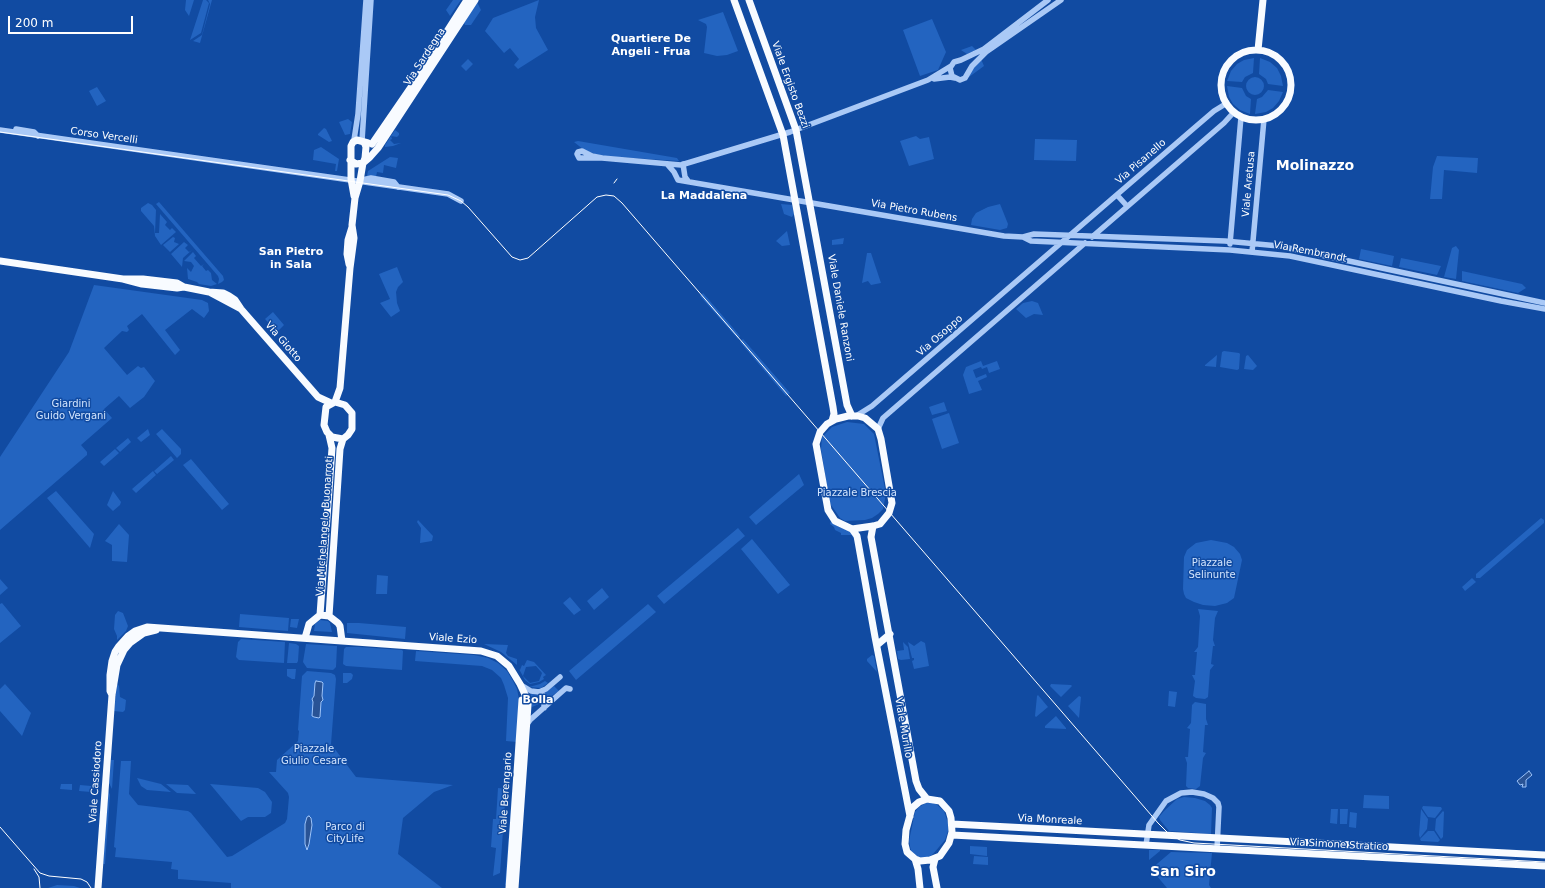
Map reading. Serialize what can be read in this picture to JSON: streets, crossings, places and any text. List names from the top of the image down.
{
  "streets": {
    "main road": [
      "Via Sardegna",
      "Viale Ergisto Bezzi",
      "Viale Daniele Ranzoni",
      "Via Giotto",
      "Via Michelangelo Buonarroti",
      "Viale Ezio",
      "Viale Murillo",
      "Viale Cassiodoro",
      "Viale Berengario",
      "Via Monreale",
      "Via Simone Stratico"
    ],
    "street": [
      "Corso Vercelli",
      "Via Pisanello",
      "Viale Aretusa",
      "Via Pietro Rubens",
      "Via Rembrandt",
      "Via Osoppo"
    ]
  },
  "crossings": [
    ["Viale Ergisto Bezzi", "Via Pietro Rubens"],
    ["Viale Ergisto Bezzi", "Viale Daniele Ranzoni"],
    ["Via Pisanello", "Viale Aretusa"],
    ["Via Pisanello", "Via Rembrandt"],
    ["Via Pisanello", "Via Osoppo"],
    ["Viale Aretusa", "Via Rembrandt"],
    ["Via Pietro Rubens", "Via Rembrandt"],
    ["Via Pietro Rubens", "Viale Daniele Ranzoni"],
    ["Via Rembrandt", "Via Osoppo"],
    ["Viale Daniele Ranzoni", "Via Osoppo"],
    ["Viale Daniele Ranzoni", "Viale Murillo"],
    ["Via Osoppo", "Viale Murillo"],
    ["Viale Ezio", "Viale Berengario"],
    ["Viale Murillo", "Via Monreale"],
    ["Via Monreale", "Via Simone Stratico"]
  ],
  "districts": [
    "Quartiere De Angeli - Frua",
    "Molinazzo",
    "La Maddalena",
    "San Pietro in Sala",
    "Bolla",
    "San Siro"
  ],
  "parks": [
    "Giardini Guido Vergani",
    "Piazzale Brescia",
    "Piazzale Selinunte",
    "Piazzale Giulio Cesare",
    "Parco di CityLife"
  ],
  "scale_bar": "200 m"
}
